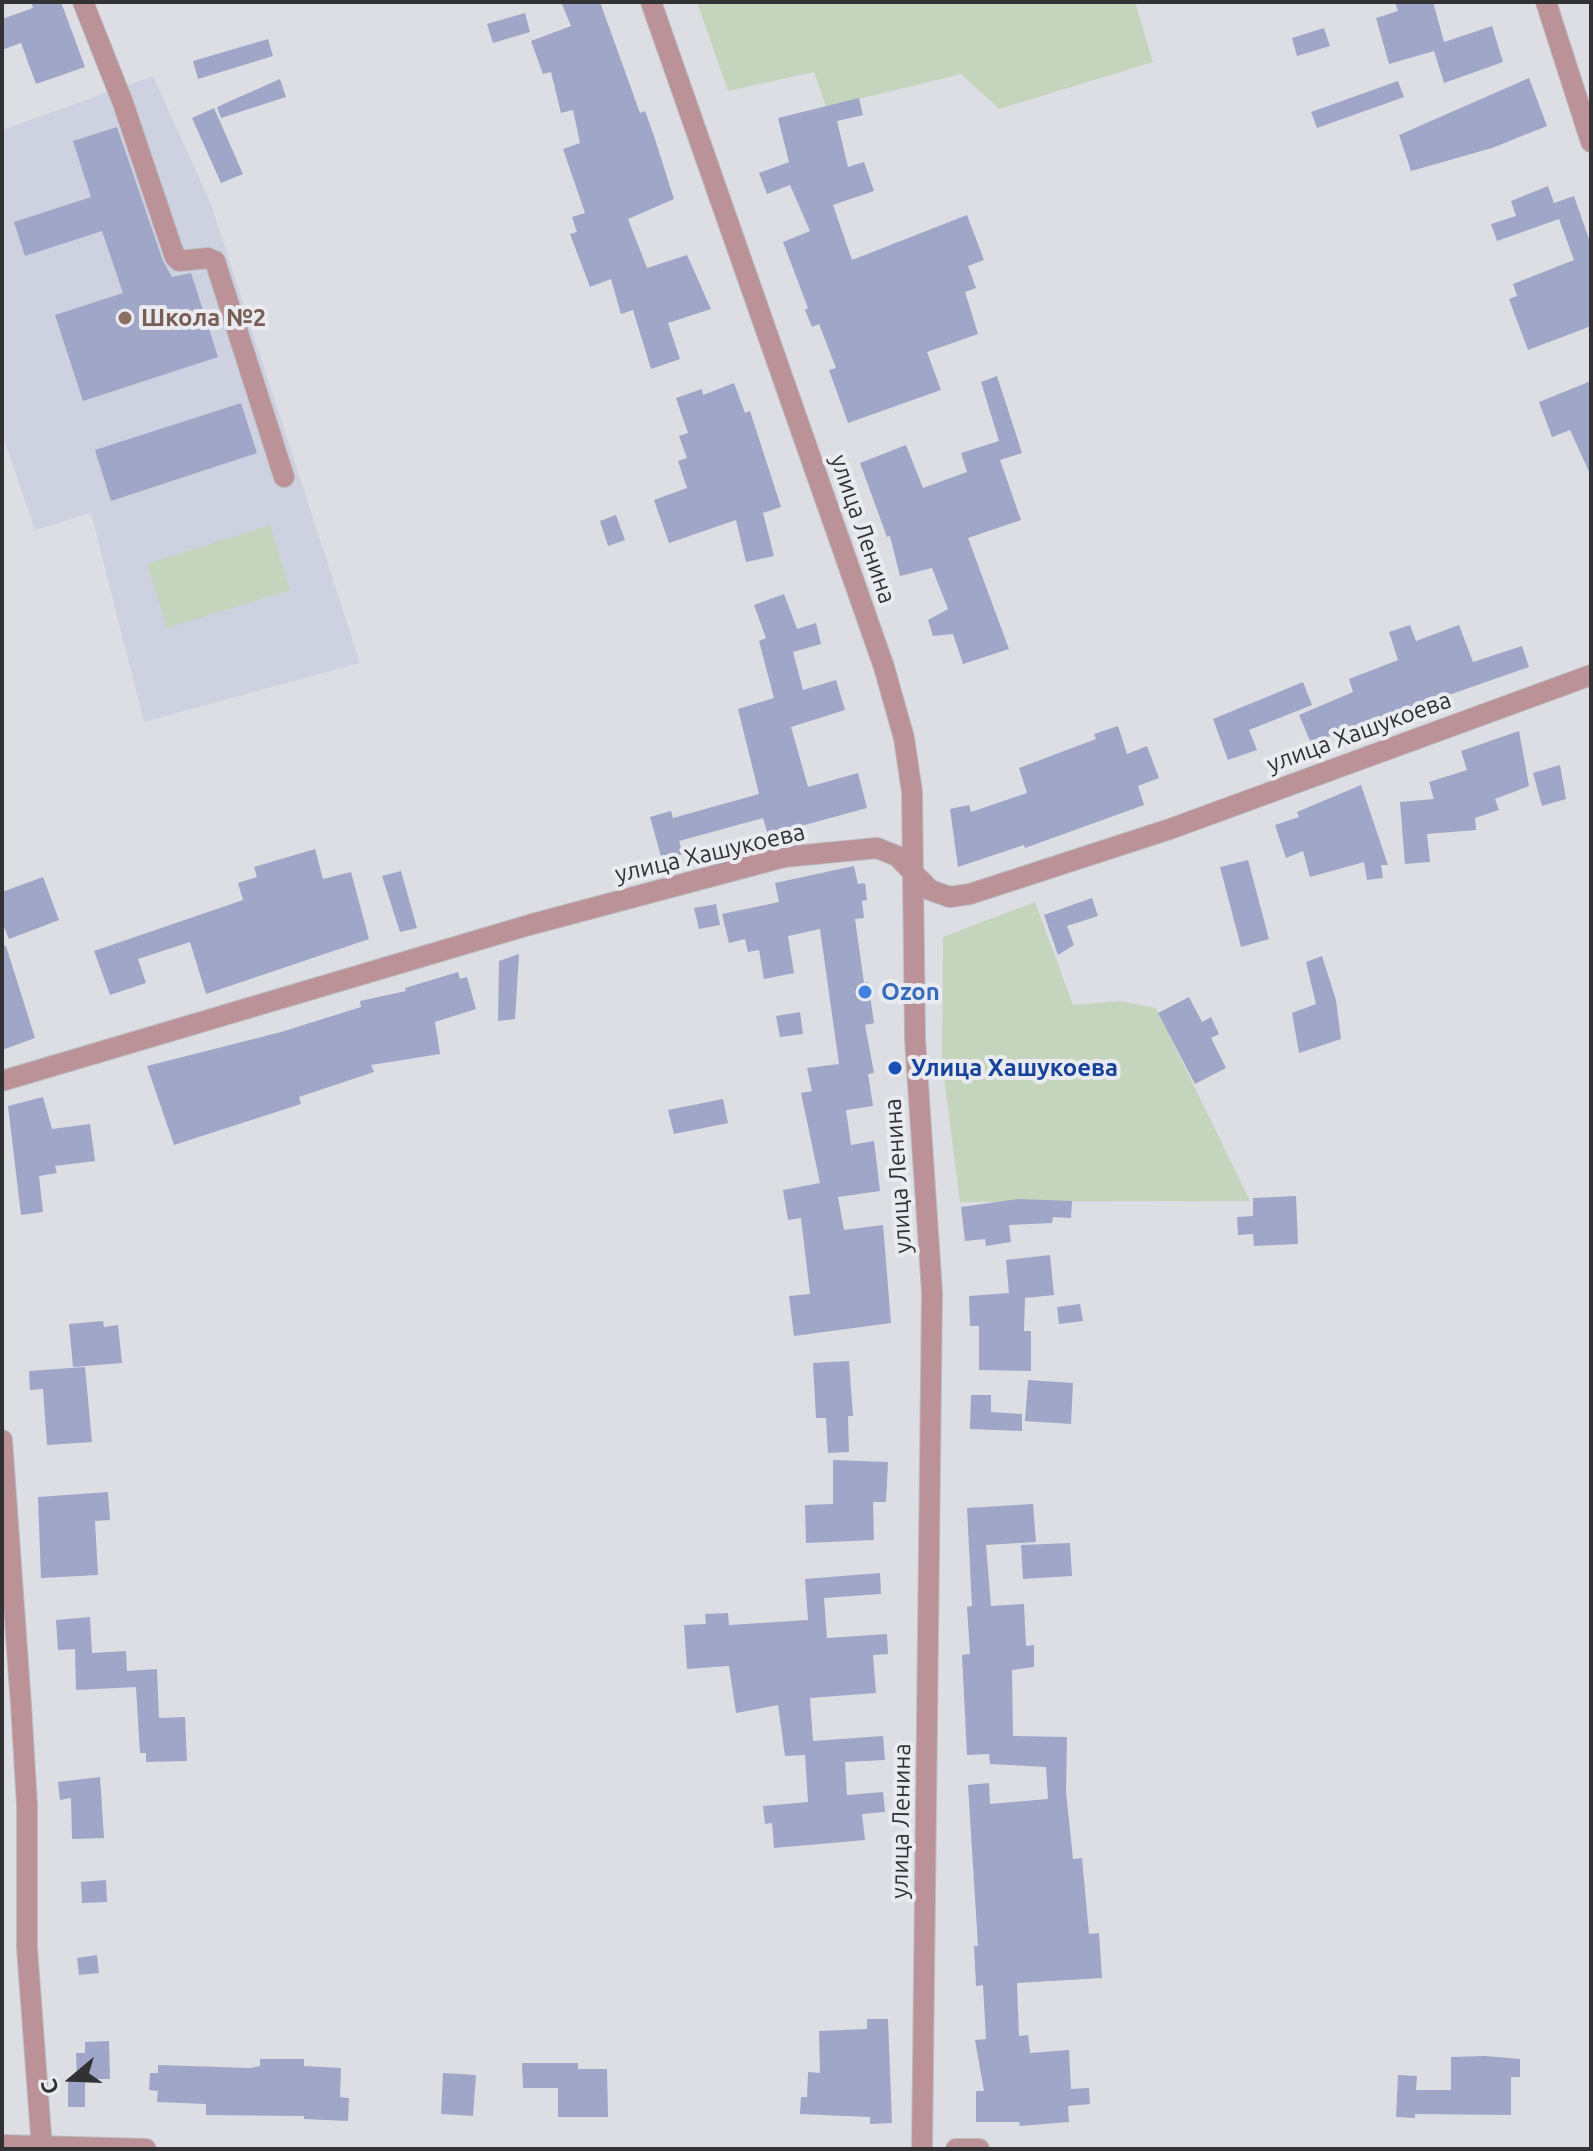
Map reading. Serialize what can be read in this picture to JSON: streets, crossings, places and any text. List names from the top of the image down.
{
  "streets": {
    "street": ["улица Ленина", "улица Хашукоева"]
  },
  "crossings": [
    ["улица Ленина", "улица Хашукоева"]
  ],
  "places": ["Школа №2", "Ozon", "Улица Хашукоева"],
  "north": "left"
}
